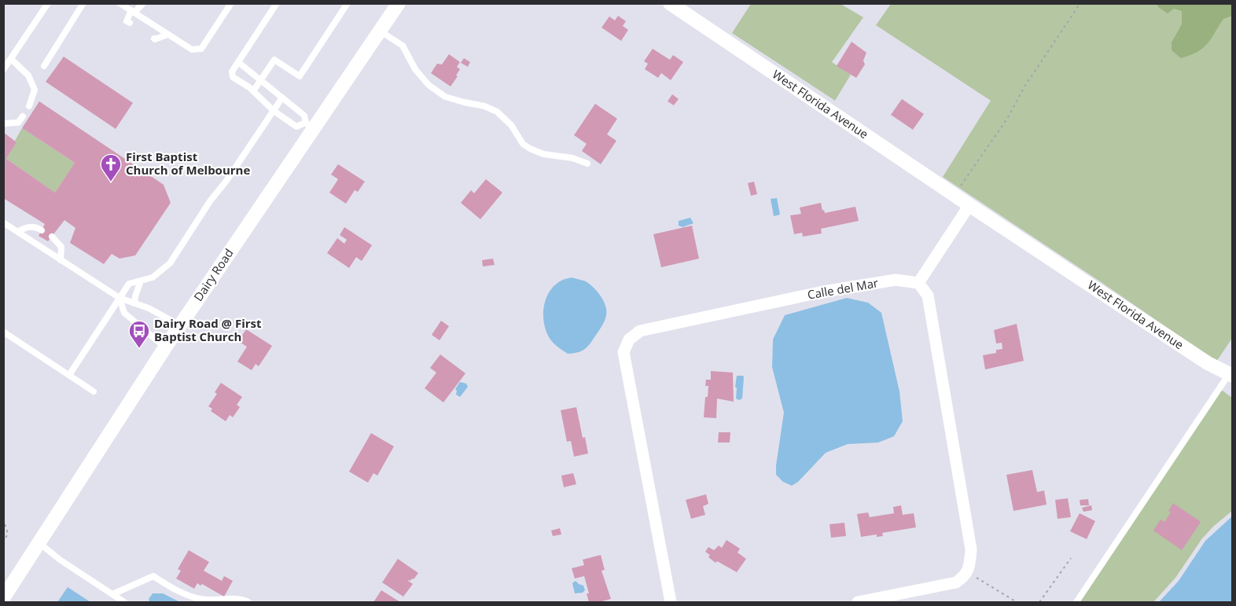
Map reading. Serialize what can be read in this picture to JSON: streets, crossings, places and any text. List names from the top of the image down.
{
  "streets": {
    "street": ["West Florida Avenue", "Dairy Road", "Calle del Mar"]
  },
  "places": {
    "church": ["First Baptist Church of Melbourne"],
    "bus stop": ["Dairy Road @ First Baptist Church"]
  }
}
